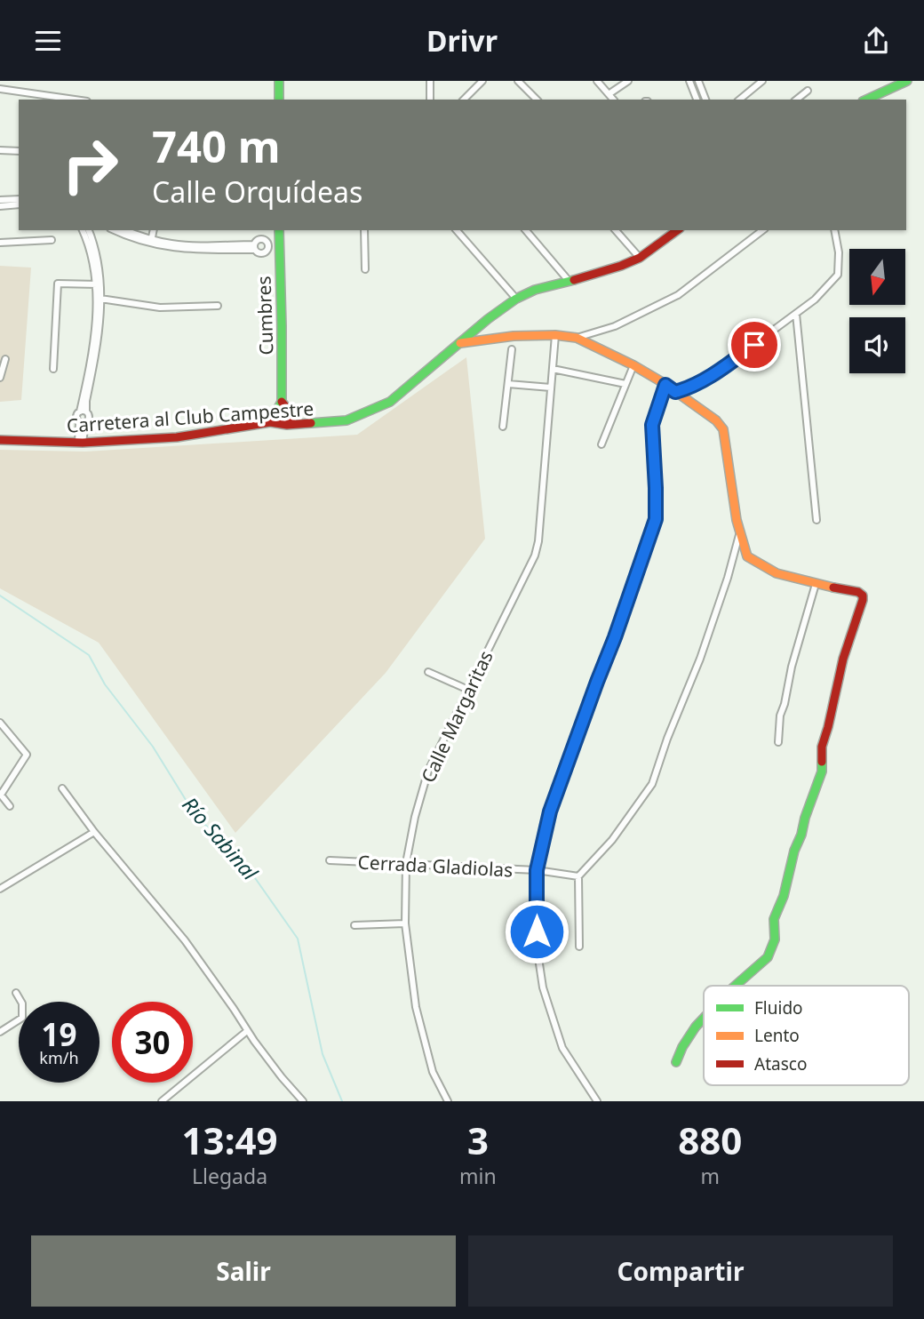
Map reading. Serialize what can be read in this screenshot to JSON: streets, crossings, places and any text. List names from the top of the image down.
{
  "streets": {
    "street": [
      "Cumbres",
      "Carretera al Club Campestre",
      "Calle Margaritas",
      "Cerrada Gladiolas"
    ]
  },
  "crossings": [
    ["Cumbres", "Carretera al Club Campestre"],
    ["Calle Margaritas", "Cerrada Gladiolas"]
  ],
  "water": ["Río Sabinal"],
  "legend": ["Fluido", "Lento", "Atasco"],
  "north": "bottom",
  "page": {
    "header": "Drivr",
    "turn": ["740 m", "Calle Orquídeas"],
    "speed": "19 km/h",
    "limit": "30",
    "eta": [
      "13:49",
      "Llegada",
      "3",
      "min",
      "880",
      "m"
    ],
    "buttons": ["Salir", "Compartir"]
  }
}
